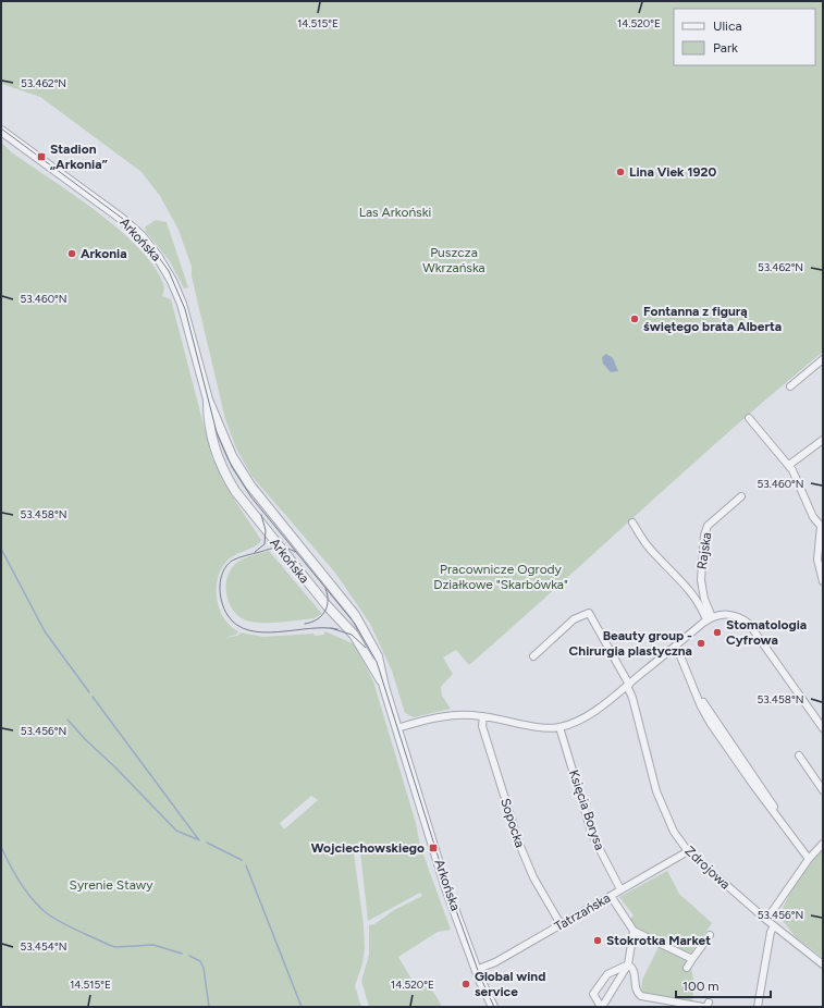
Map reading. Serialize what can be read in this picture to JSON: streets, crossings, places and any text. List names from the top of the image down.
{
  "streets": {
    "street": [
      "Arkońska",
      "Rajska",
      "Księcia Borysa",
      "Sopocka",
      "Zdrojowa",
      "Tatrzańska"
    ]
  },
  "crossings": [
    ["Arkońska", "Tatrzańska"],
    ["Księcia Borysa", "Tatrzańska"],
    ["Sopocka", "Tatrzańska"],
    ["Zdrojowa", "Tatrzańska"]
  ],
  "parks": [
    "Las Arkoński",
    "Puszcza Wkrzańska",
    "Pracownicze Ogrody Działkowe \"Skarbówka\"",
    "Syrenie Stawy"
  ],
  "places": {
    "transit": ["Stadion „Arkonia”", "Wojciechowskiego"],
    "other": [
      "Lina Viek 1920",
      "Arkonia",
      "Fontanna z figurą świętego brata Alberta",
      "Stomatologia Cyfrowa",
      "Beauty group - Chirurgia plastyczna",
      "Stokrotka Market",
      "Global wind service"
    ]
  },
  "legend": ["Ulica", "Park"],
  "scale_bar": "100 m",
  "coordinates": [
    "14.515°E",
    "14.520°E",
    "53.462°N",
    "53.460°N",
    "53.458°N",
    "53.456°N",
    "53.454°N"
  ]
}
